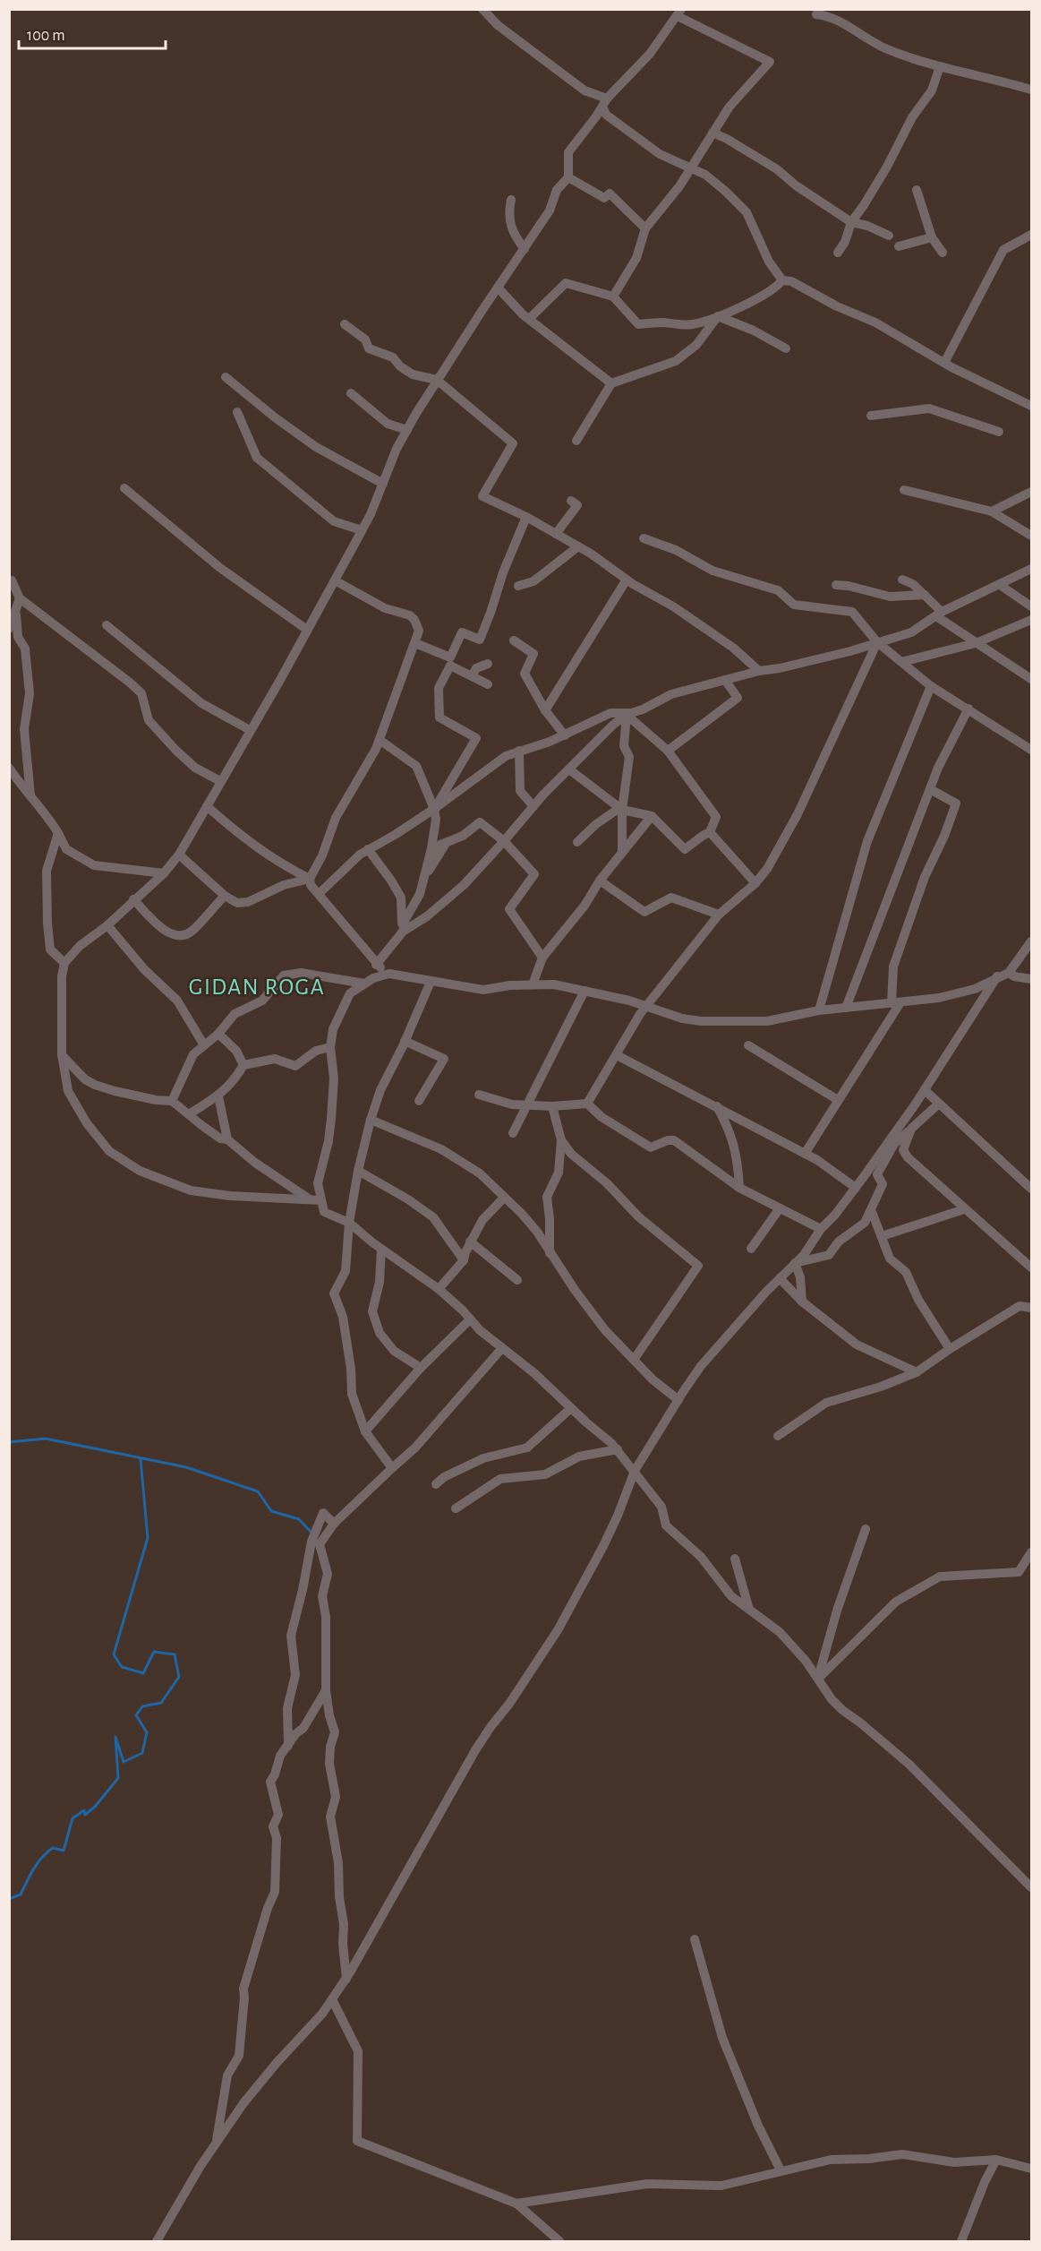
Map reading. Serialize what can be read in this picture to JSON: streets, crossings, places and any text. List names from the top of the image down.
{
  "districts": ["GIDAN ROGA"],
  "scale_bar": "100 m"
}
